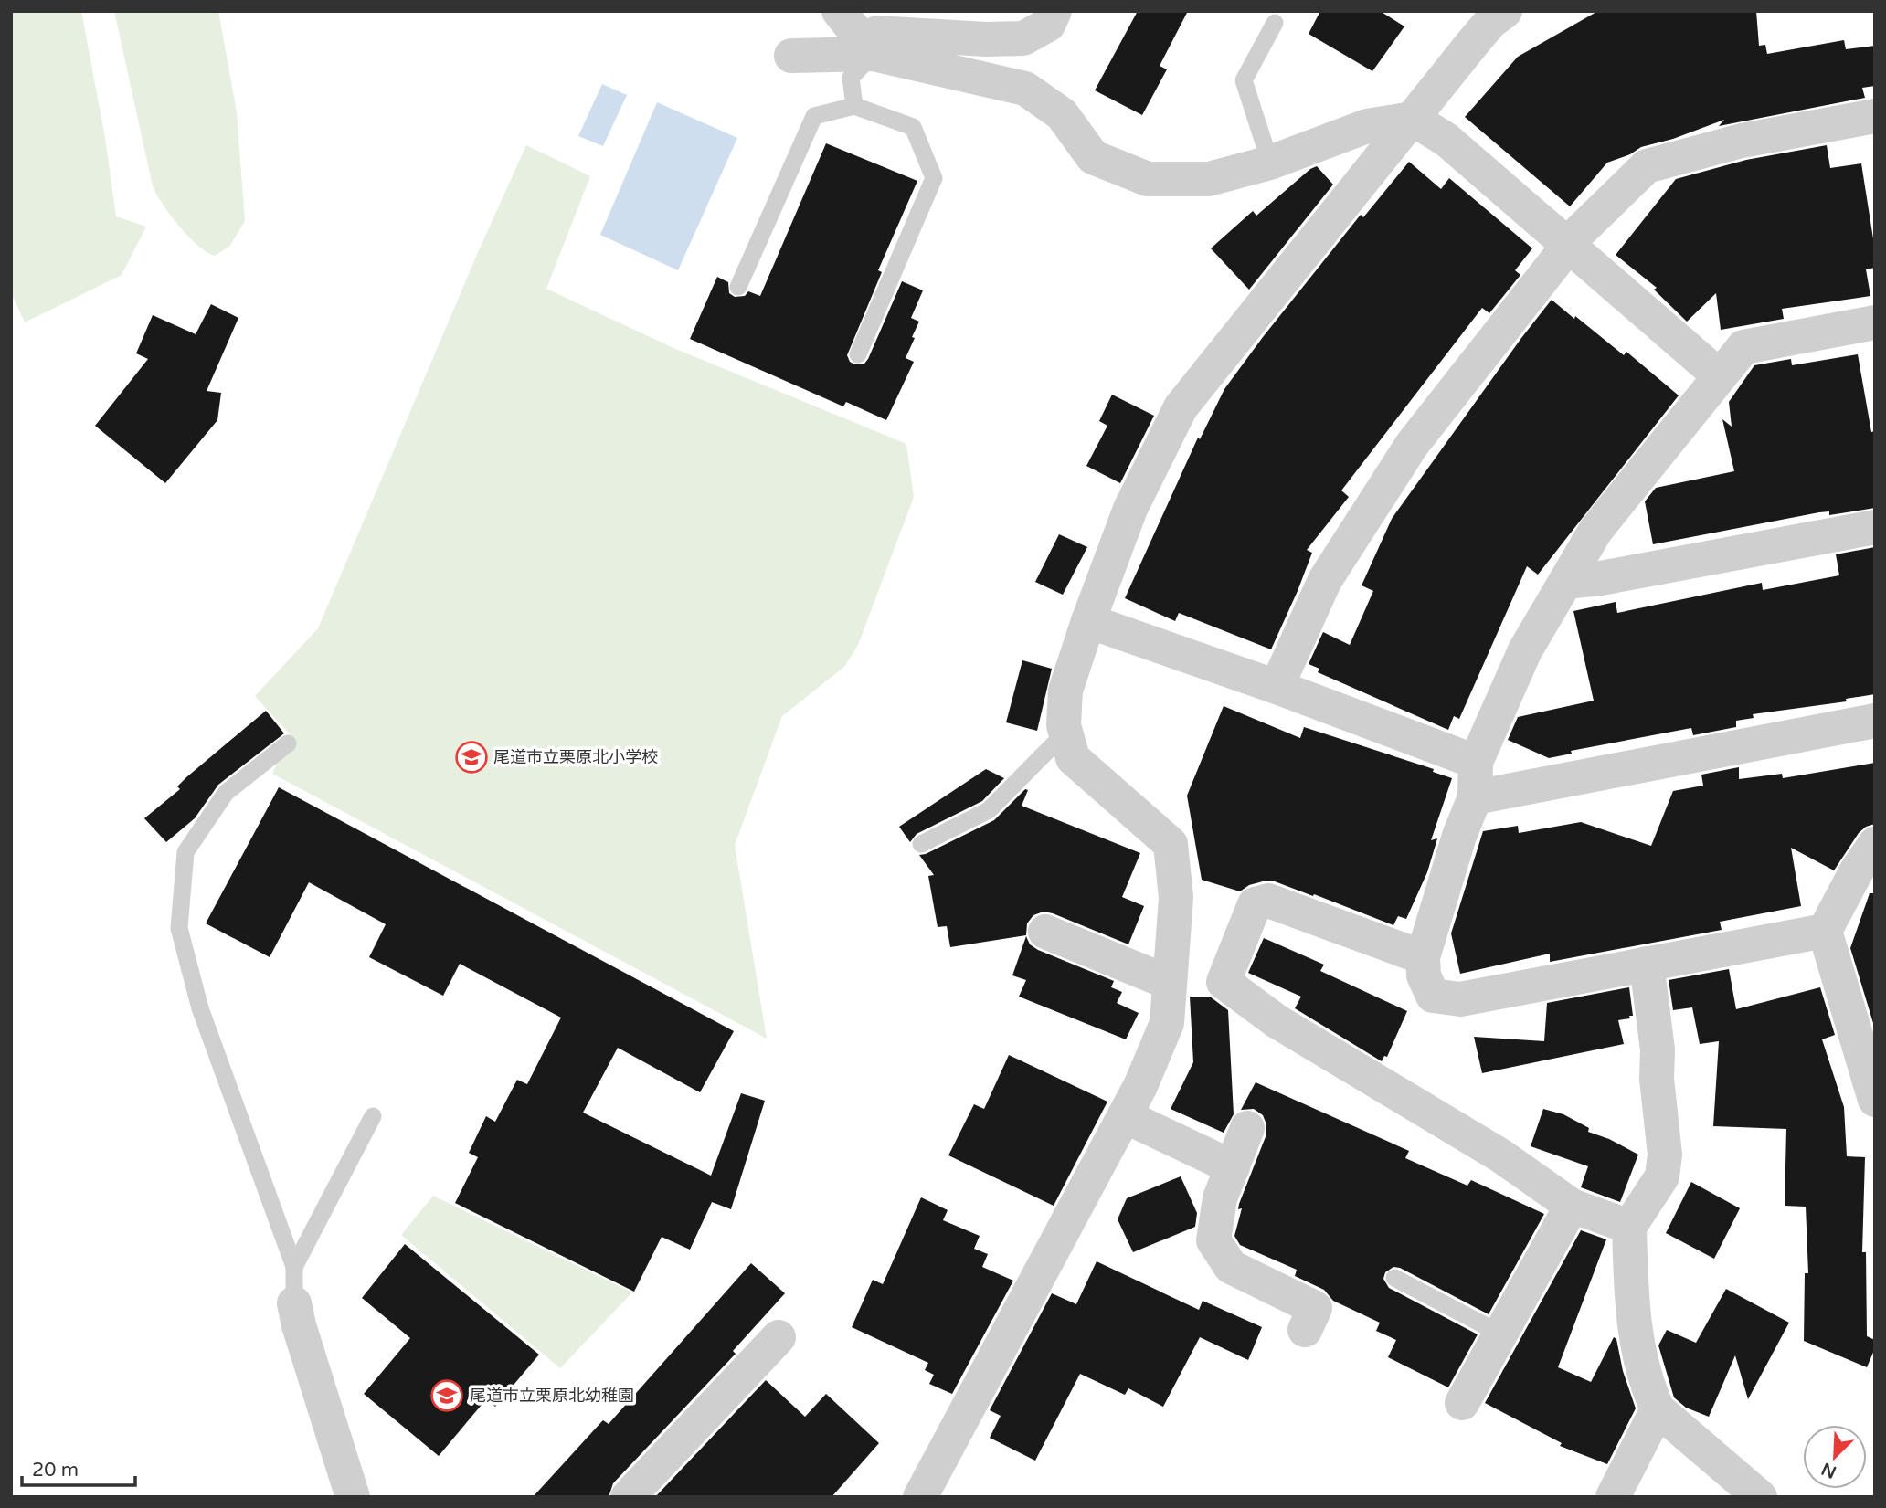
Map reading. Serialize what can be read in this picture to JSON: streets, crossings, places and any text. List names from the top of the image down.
{
  "places": {
    "school or university": ["尾道市立栗原北小学校", "尾道市立栗原北幼稚園"]
  },
  "scale_bar": "20 m",
  "north": "bottom left"
}
